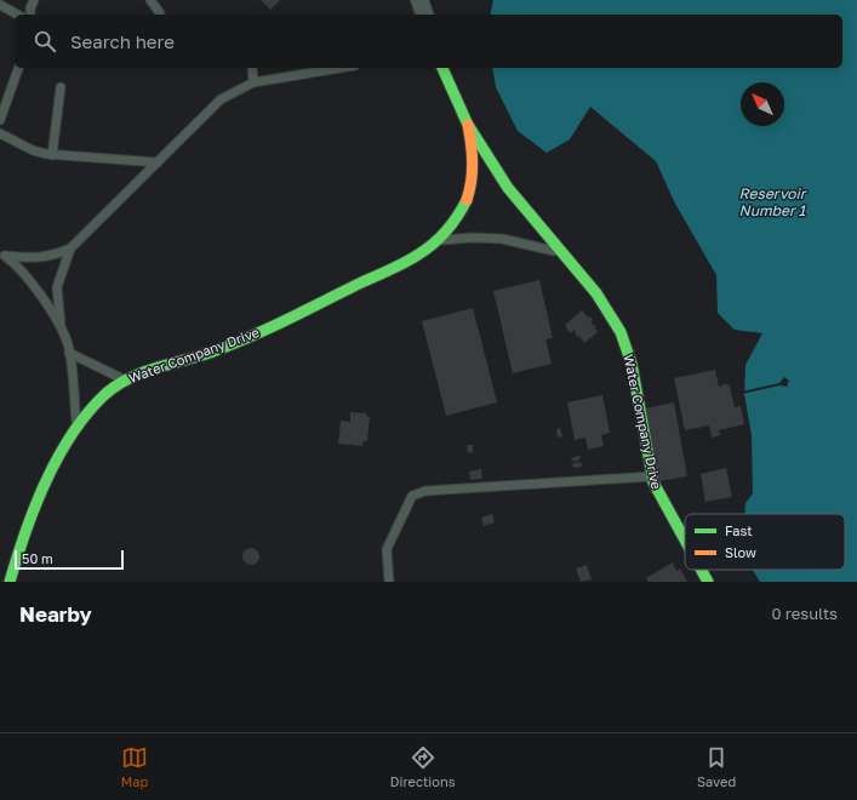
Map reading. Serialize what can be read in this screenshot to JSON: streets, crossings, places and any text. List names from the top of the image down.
{
  "streets": {
    "street": ["Water Company Drive"]
  },
  "water": ["Reservoir Number 1"],
  "legend": ["Fast", "Slow"],
  "scale_bar": "50 m",
  "north": "top left",
  "page": {
    "search": "Search here",
    "scale": "50 m",
    "heading": ["Nearby", "0 results"],
    "nav": ["Map", "Directions", "Saved"]
  }
}
